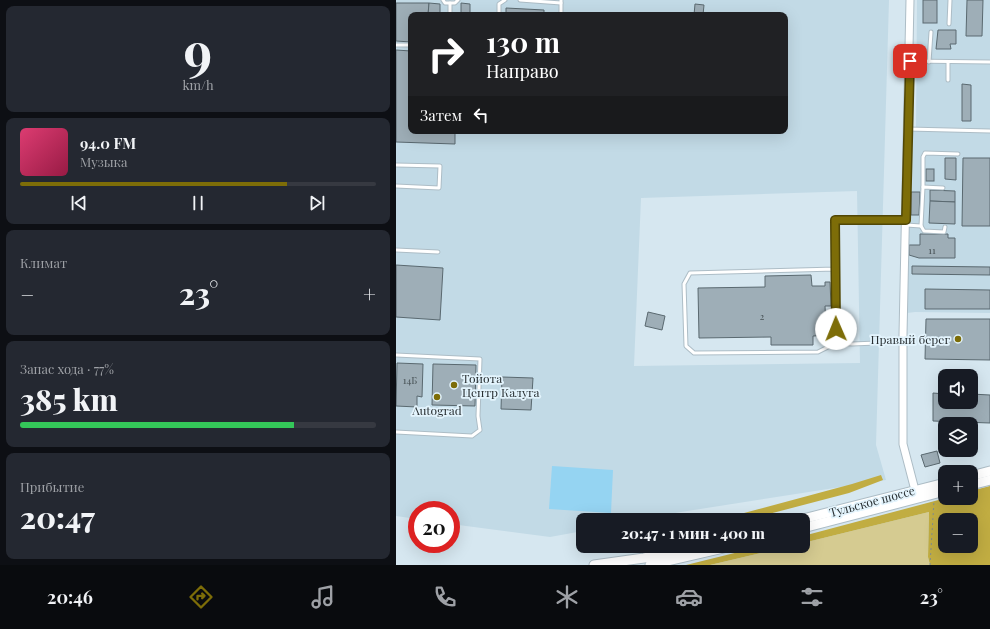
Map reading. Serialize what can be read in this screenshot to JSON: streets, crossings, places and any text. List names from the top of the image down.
{
  "streets": {
    "main road": ["Тульское шоссе"]
  },
  "places": ["Правый берег", "Тойота Центр Калуга", "Autograd"],
  "house_numbers": ["11", "2", "14Б"],
  "page": {
    "tile": [
      ["9", "km/h"],
      "Климат",
      ["Запас хода · 77%", "385 km"],
      ["Прибытие", "20:47"]
    ],
    "turn": ["130 m", "Направо"],
    "then": "Затем",
    "song": ["94.0 FM", "Музыка"],
    "heat": ["−", "23°", "+"],
    "map_buttons": ["+", "−"],
    "limit": "20",
    "trip": "20:47 · 1 мин · 400 m",
    "tabs": ["20:46", "23°"]
  }
}
